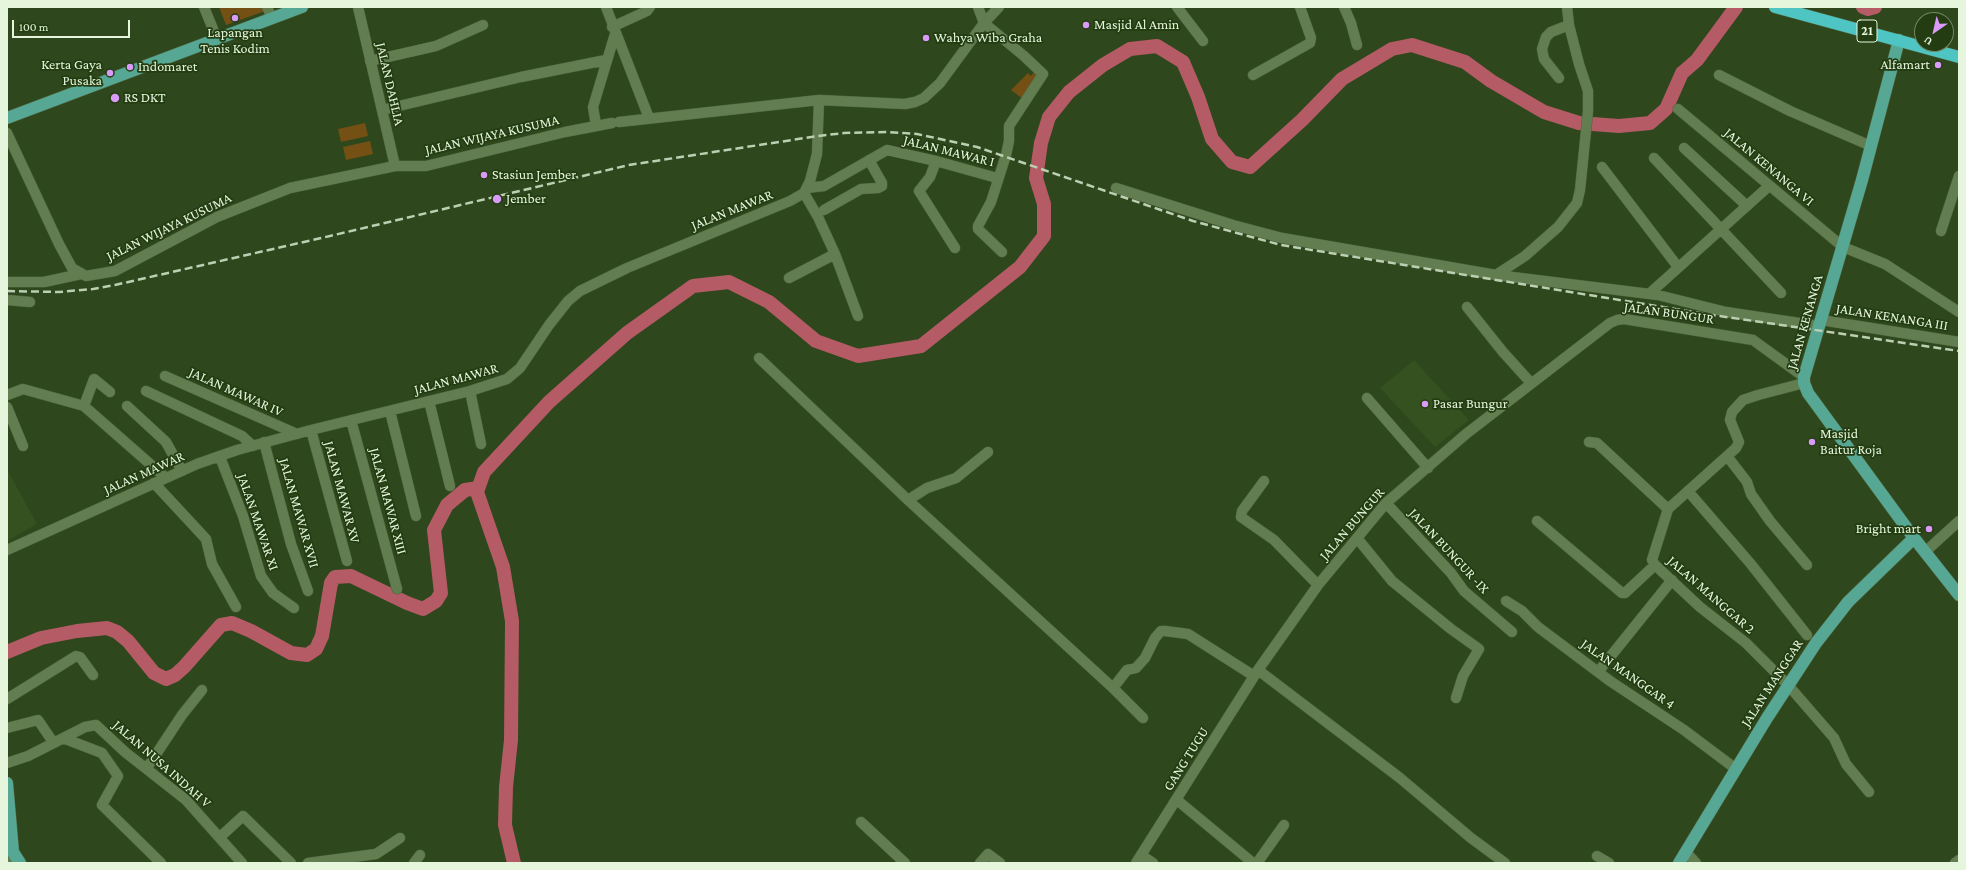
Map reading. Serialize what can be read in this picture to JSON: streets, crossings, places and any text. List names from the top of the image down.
{
  "streets": {
    "highway": ["21"],
    "main road": ["JALAN KENANGA", "JALAN MANGGAR"],
    "street": [
      "JALAN DAHLIA",
      "JALAN WIJAYA KUSUMA",
      "JALAN MAWAR I",
      "JALAN KENANGA VI",
      "JALAN MAWAR",
      "JALAN BUNGUR",
      "JALAN KENANGA III",
      "JALAN MAWAR IV",
      "JALAN MAWAR XV",
      "JALAN MAWAR XIII",
      "JALAN MAWAR XVII",
      "JALAN MAWAR XI",
      "JALAN BUNGUR -IX",
      "JALAN MANGGAR 2",
      "JALAN MANGGAR 4",
      "GANG TUGU",
      "JALAN NUSA INDAH V"
    ]
  },
  "crossings": [
    ["21", "JALAN KENANGA"],
    ["JALAN DAHLIA", "JALAN WIJAYA KUSUMA"],
    ["JALAN MAWAR I", "JALAN MAWAR"],
    ["JALAN KENANGA VI", "JALAN KENANGA"],
    ["JALAN MAWAR", "JALAN MAWAR IV"],
    ["JALAN MAWAR", "JALAN MAWAR XV"],
    ["JALAN MAWAR", "JALAN MAWAR XIII"],
    ["JALAN MAWAR", "JALAN MAWAR XVII"],
    ["JALAN MAWAR", "JALAN MAWAR XI"],
    ["JALAN BUNGUR", "JALAN KENANGA"],
    ["JALAN BUNGUR", "JALAN BUNGUR -IX"],
    ["JALAN BUNGUR", "GANG TUGU"],
    ["JALAN KENANGA III", "JALAN KENANGA"],
    ["JALAN KENANGA", "JALAN MANGGAR"],
    ["JALAN MANGGAR 2", "JALAN MANGGAR"],
    ["JALAN MANGGAR 4", "JALAN MANGGAR"]
  ],
  "places": [
    "Lapangan Tenis Kodim",
    "Masjid Al Amin",
    "Wahya Wiba Graha",
    "Alfamart",
    "Indomaret",
    "Kerta Gaya Pusaka",
    "RS DKT",
    "Stasiun Jember",
    "Jember",
    "Pasar Bungur",
    "Masjid Baitur Roja",
    "Bright mart"
  ],
  "scale_bar": "100 m",
  "north": "bottom left"
}
